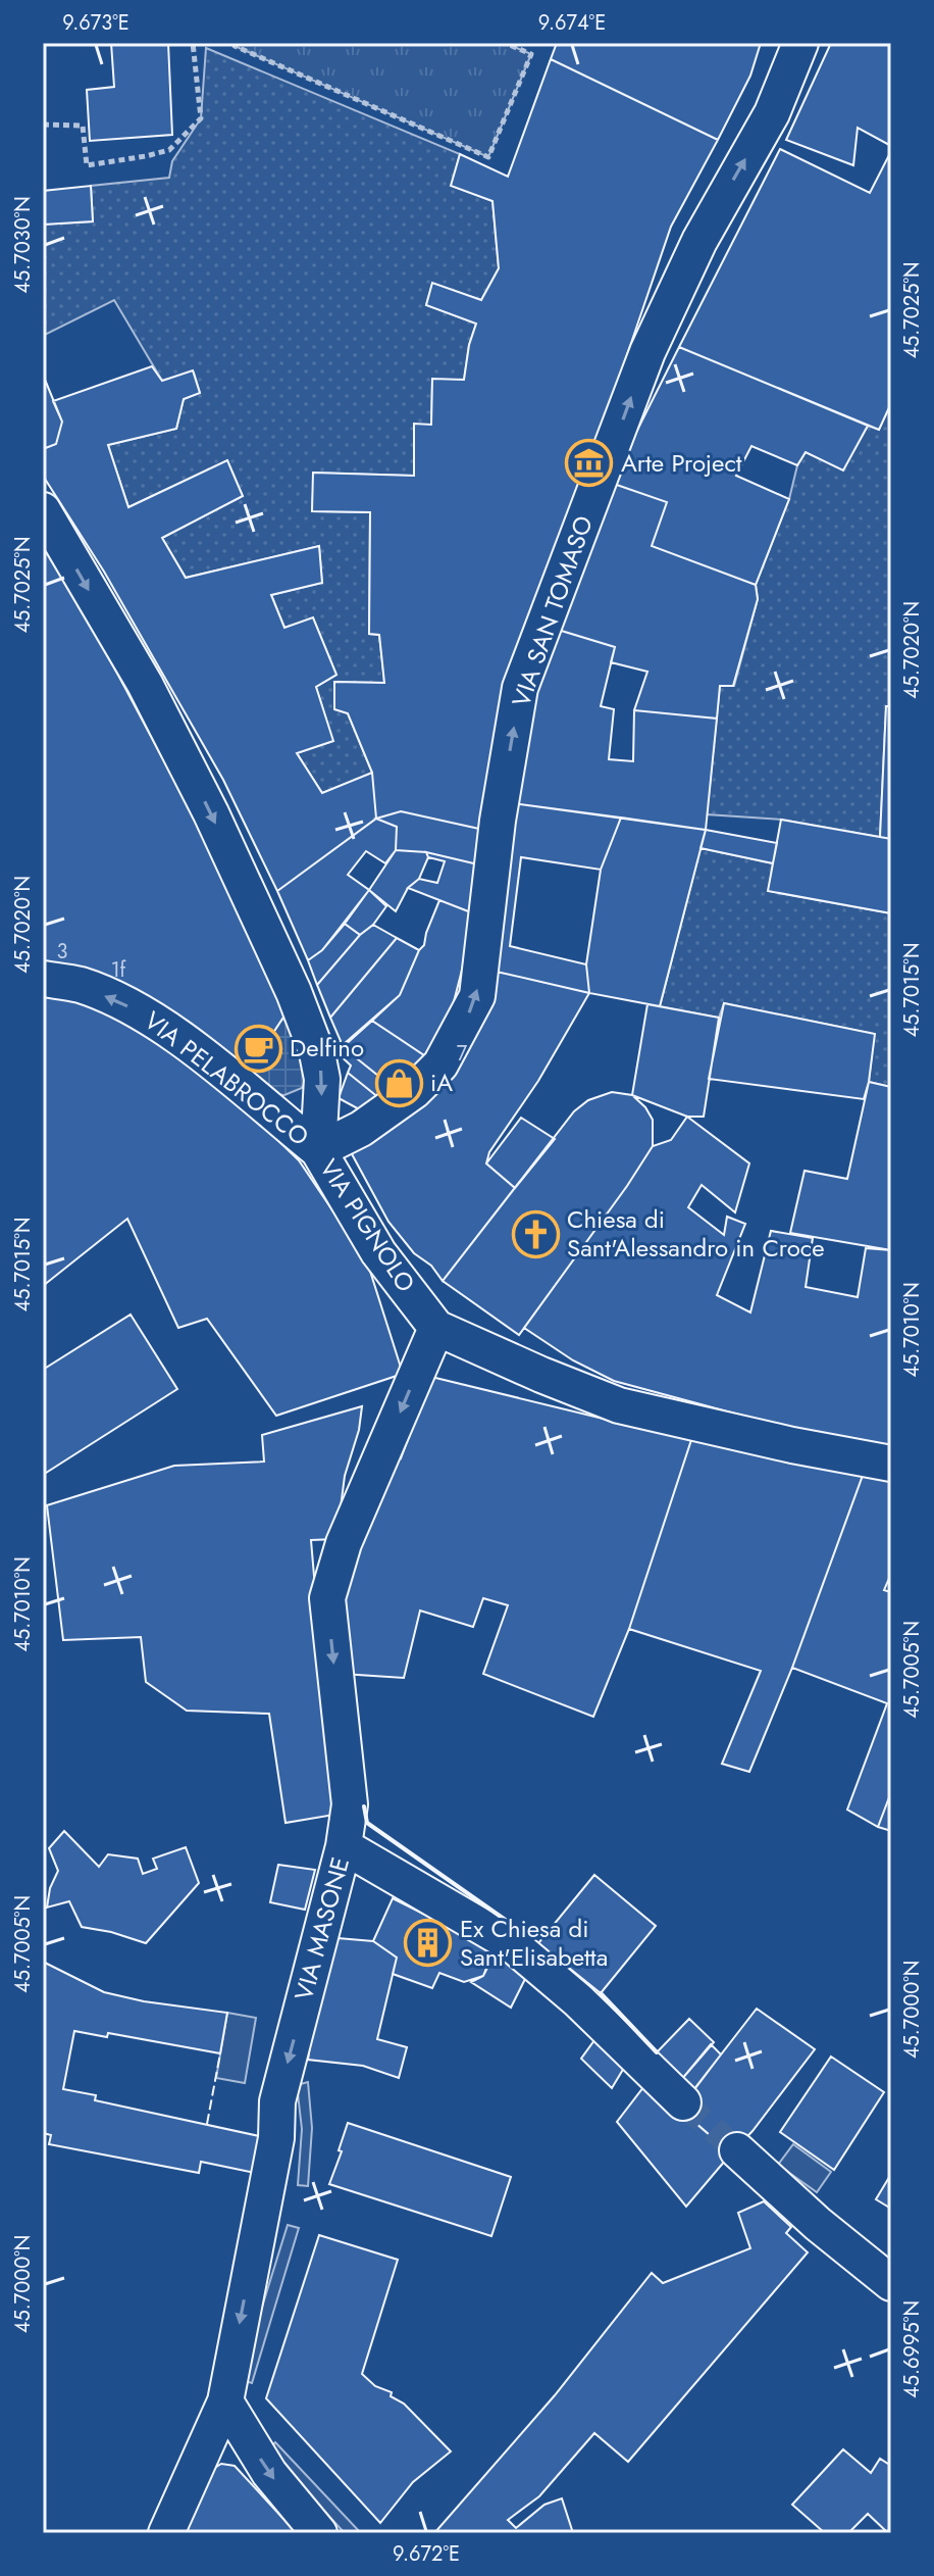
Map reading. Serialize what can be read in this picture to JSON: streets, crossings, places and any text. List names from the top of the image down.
{
  "streets": {
    "street": [
      "VIA SAN TOMASO",
      "VIA PELABROCCO",
      "VIA PIGNOLO",
      "VIA MASONE"
    ]
  },
  "crossings": [
    ["VIA SAN TOMASO", "VIA PELABROCCO"],
    ["VIA SAN TOMASO", "VIA PIGNOLO"],
    ["VIA PELABROCCO", "VIA PIGNOLO"],
    ["VIA PIGNOLO", "VIA MASONE"]
  ],
  "one_way": [
    "VIA SAN TOMASO",
    "VIA PELABROCCO",
    "VIA PIGNOLO",
    "VIA MASONE"
  ],
  "places": {
    "museum": ["Arte Project"],
    "cafe": ["Delfino"],
    "shop": ["iA"],
    "church": ["Chiesa di Sant'Alessandro in Croce"],
    "building": ["Ex Chiesa di Sant'Elisabetta"]
  },
  "house_numbers": ["3", "1f", "7"],
  "coordinates": [
    "9.673°E",
    "9.674°E",
    "45.7030°N",
    "45.7025°N",
    "45.7020°N",
    "45.7015°N",
    "45.7010°N",
    "45.7005°N",
    "45.7000°N",
    "45.6995°N",
    "9.672°E"
  ]
}
